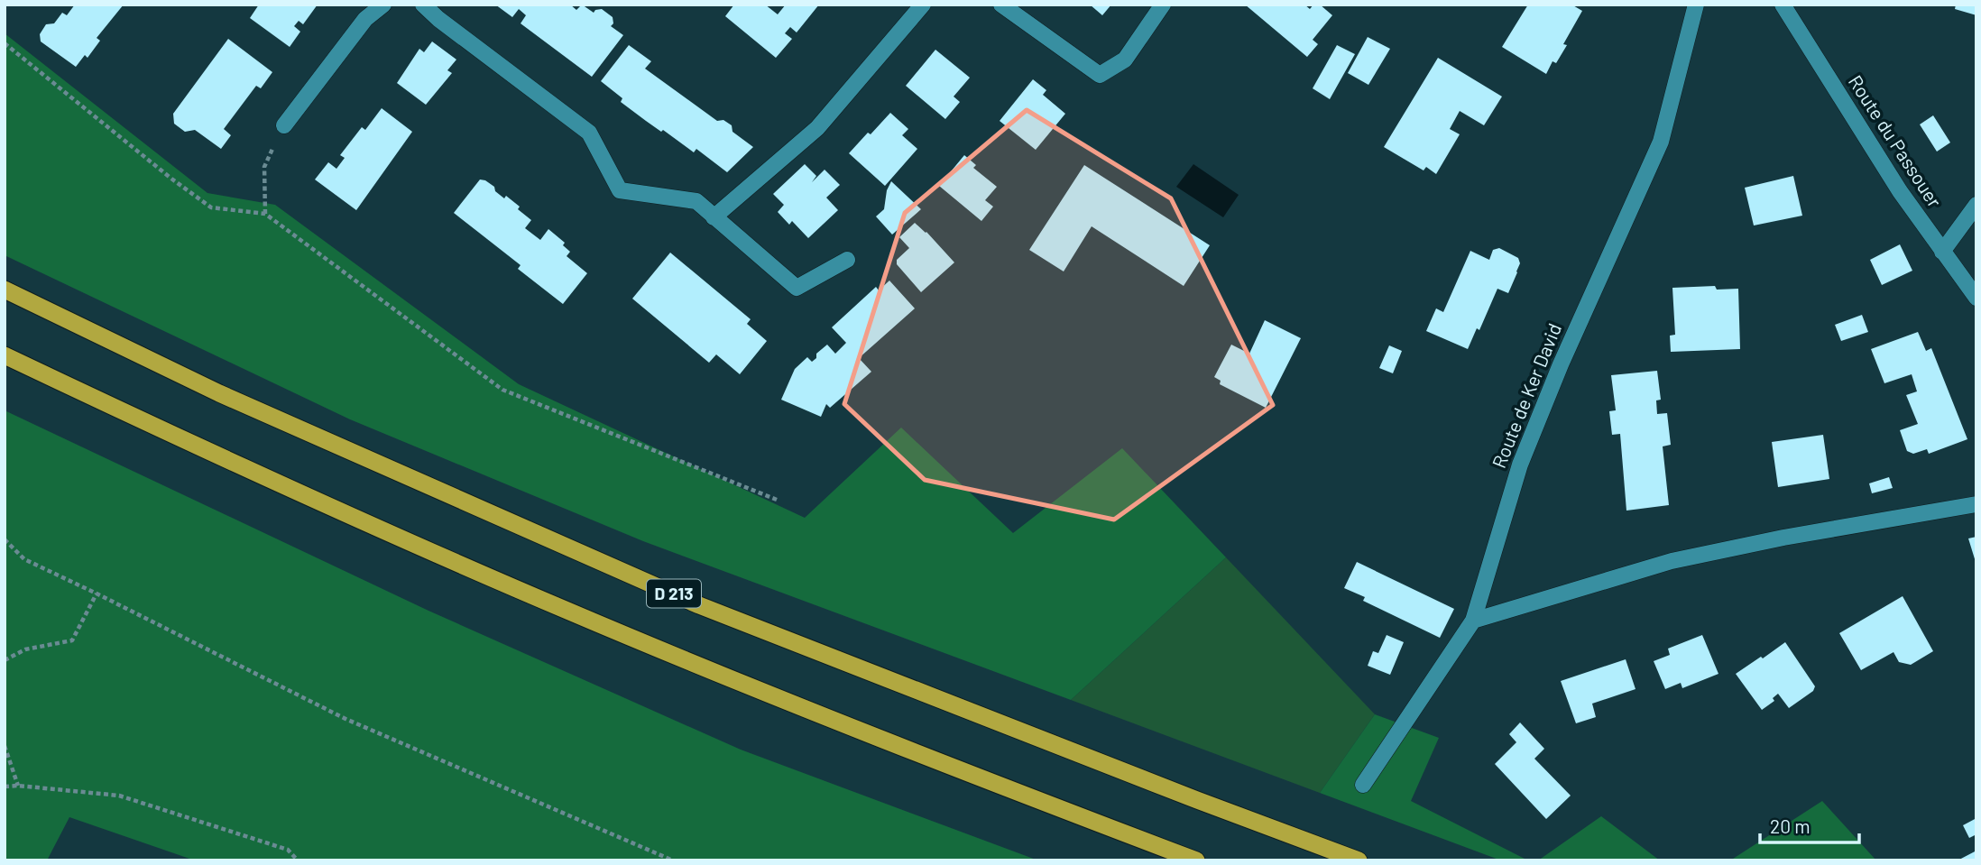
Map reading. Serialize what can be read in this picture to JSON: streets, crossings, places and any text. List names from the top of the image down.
{
  "streets": {
    "highway": ["D 213"],
    "street": ["Route du Passouer", "Route de Ker David"]
  },
  "scale_bar": "20 m"
}
